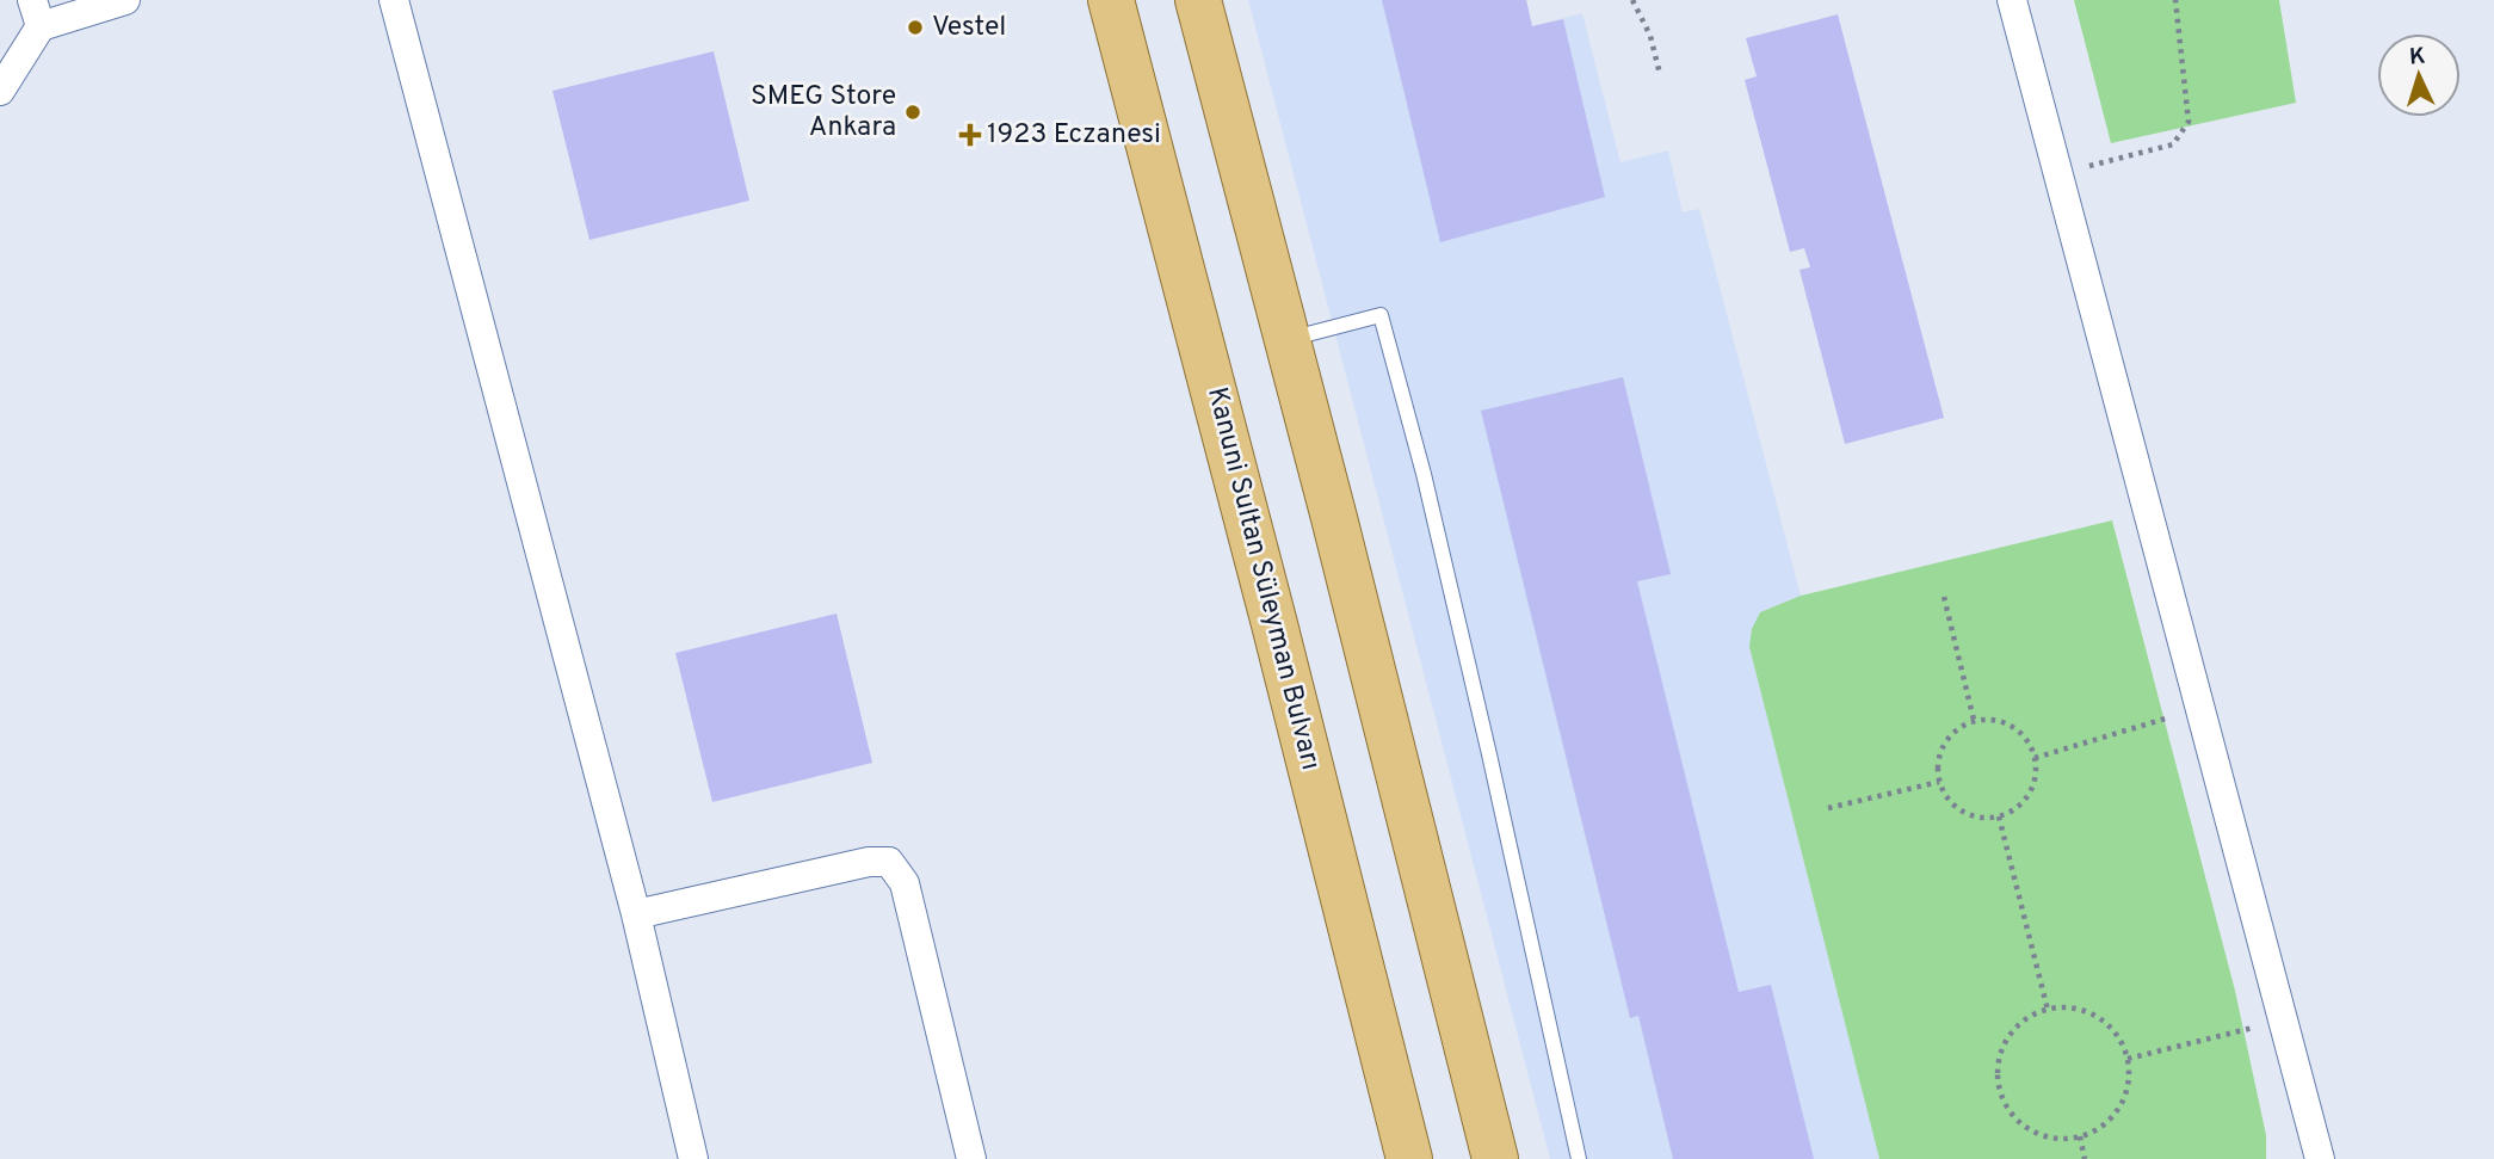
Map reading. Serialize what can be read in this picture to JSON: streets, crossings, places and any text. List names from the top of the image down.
{
  "streets": {
    "main road": ["Kanuni Sultan Süleyman Bulvarı"]
  },
  "places": {
    "other": ["Vestel", "SMEG Store Ankara"],
    "health": ["1923 Eczanesi"]
  },
  "north": "top"
}
